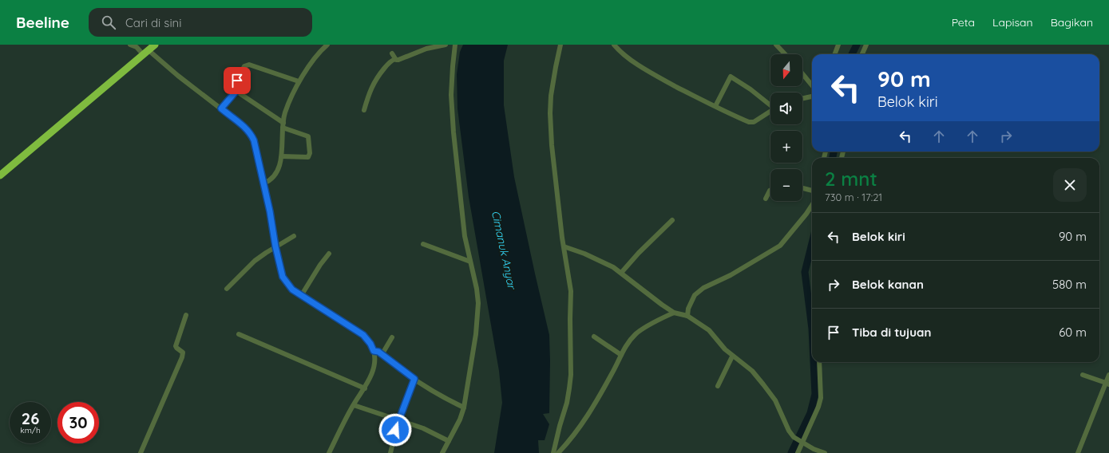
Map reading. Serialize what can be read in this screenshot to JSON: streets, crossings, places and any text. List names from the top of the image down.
{
  "water": ["Cimanuk Anyar"],
  "north": "bottom",
  "page": {
    "header": "Beeline",
    "search": "Cari di sini",
    "nav": ["Peta", "Lapisan", "Bagikan"],
    "map_buttons": ["+", "−"],
    "turn": ["90 m", "Belok kiri"],
    "heading": ["2 mnt", "730 m · 17:21"],
    "list": [
      {
        "name": "Belok kiri",
        "value": "90 m"
      },
      {
        "name": "Belok kanan",
        "value": "580 m"
      },
      {
        "name": "Tiba di tujuan",
        "value": "60 m"
      }
    ],
    "speed": "26 km/h",
    "limit": "30"
  }
}
